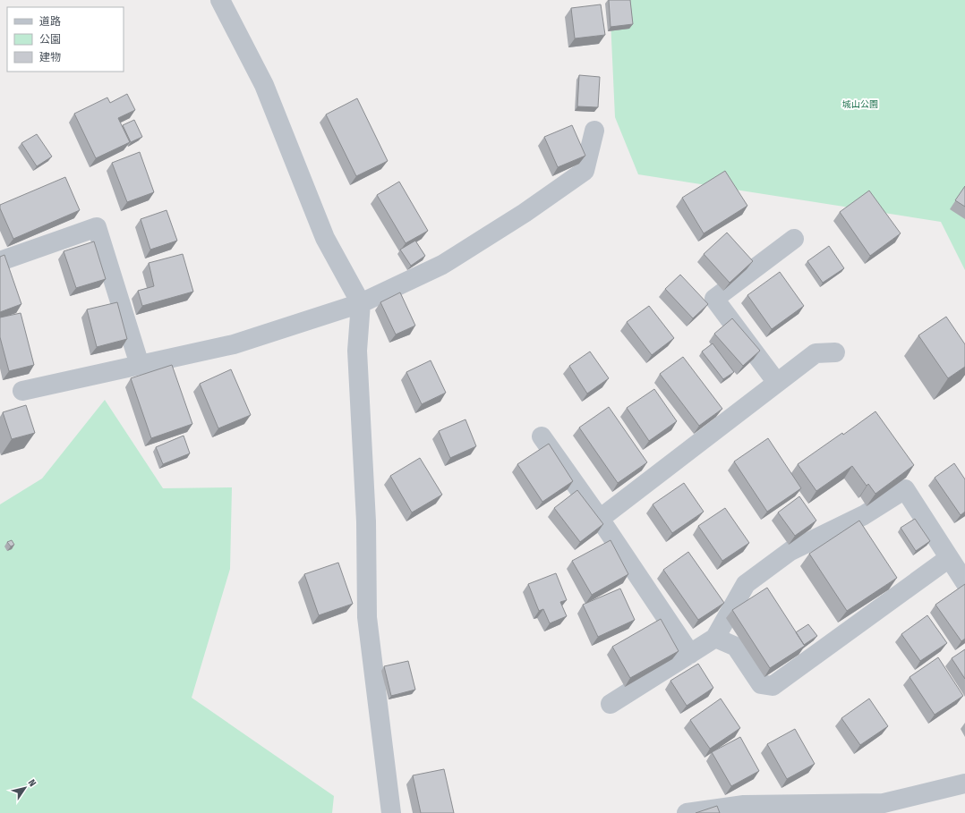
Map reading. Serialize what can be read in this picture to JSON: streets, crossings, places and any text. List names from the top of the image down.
{
  "parks": ["城山公園"],
  "legend": ["道路", "公園", "建物"],
  "north": "top right"
}
